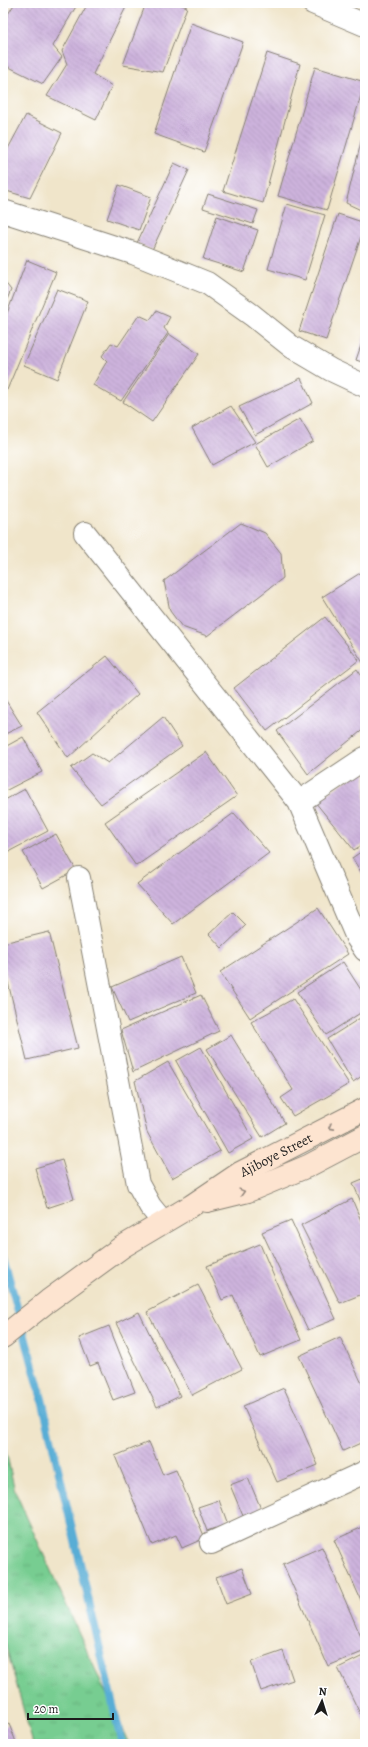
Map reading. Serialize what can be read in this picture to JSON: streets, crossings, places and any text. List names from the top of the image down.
{
  "streets": {
    "street": ["Ajiboye Street"]
  },
  "scale_bar": "20 m",
  "north": "top"
}
